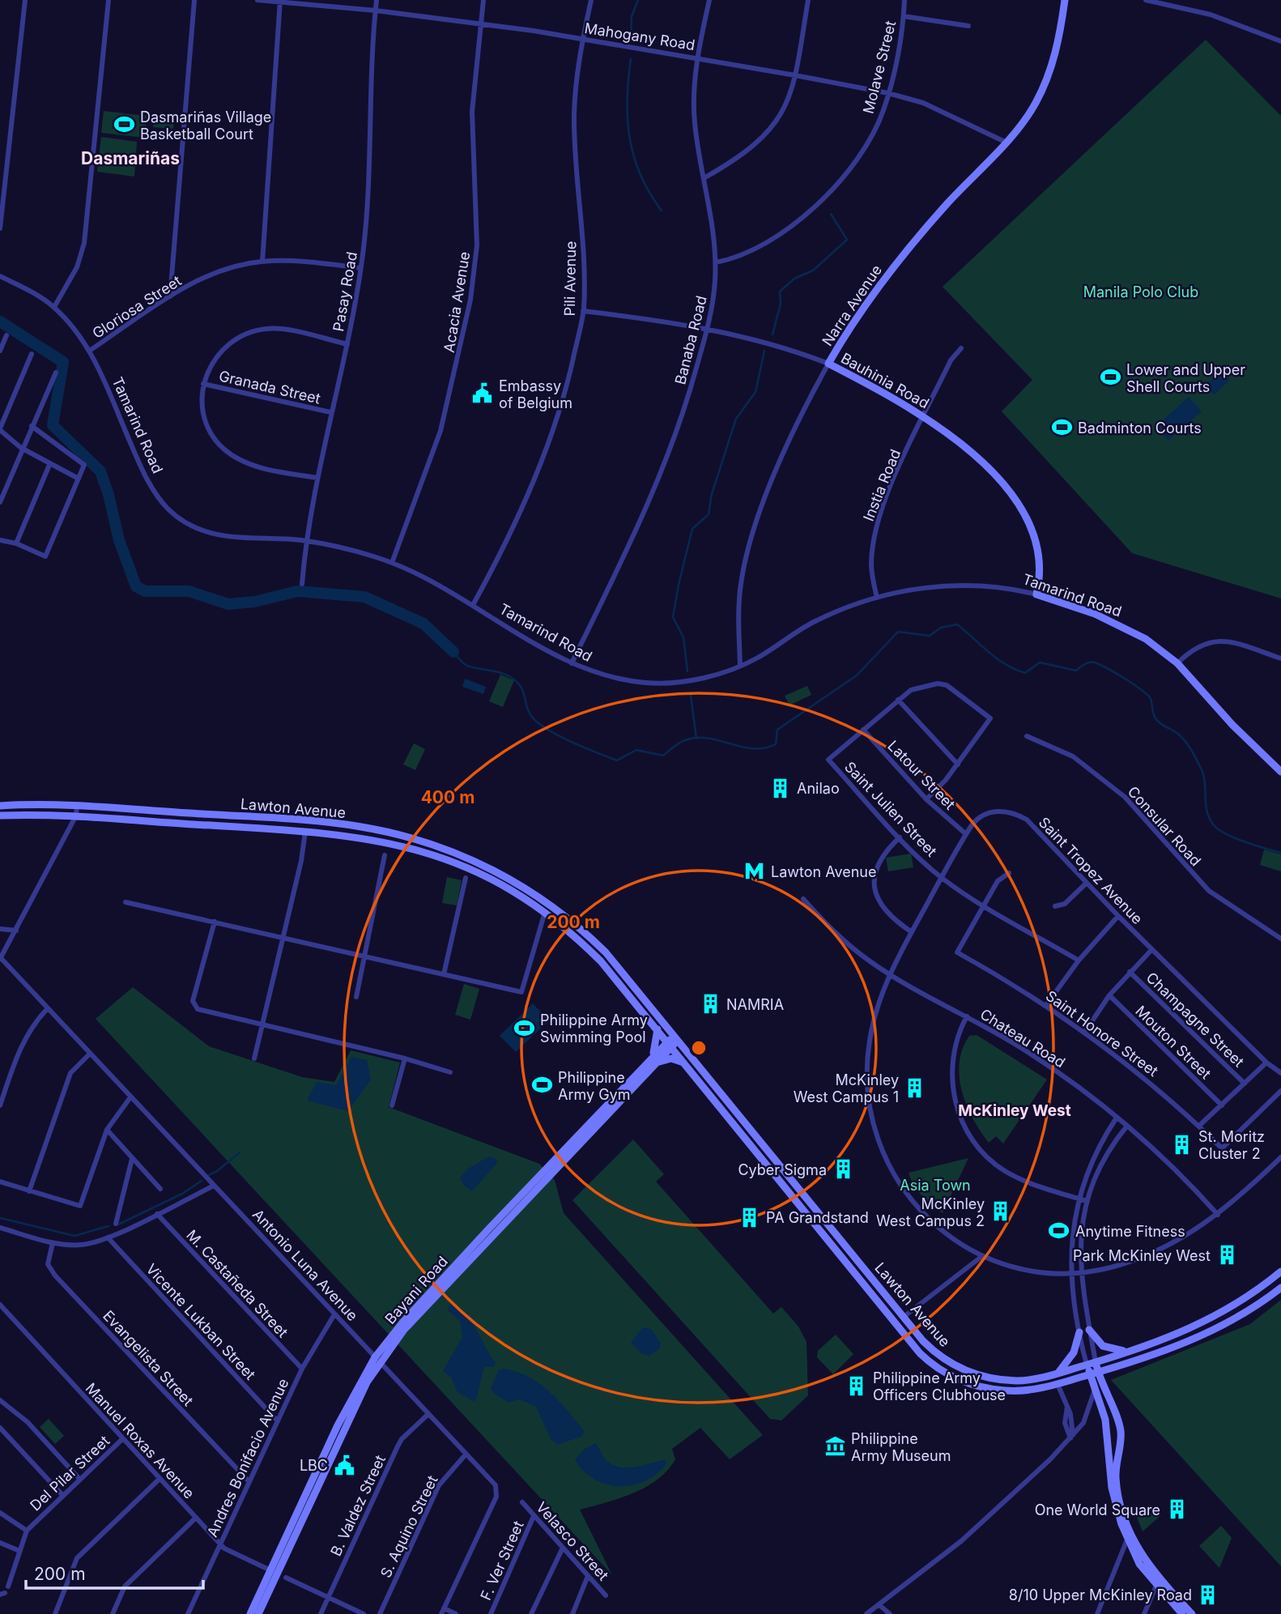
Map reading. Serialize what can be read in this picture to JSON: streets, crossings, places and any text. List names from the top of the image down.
{
  "streets": {
    "main road": [
      "Narra Avenue",
      "Bauhinia Road",
      "Tamarind Road",
      "Lawton Avenue",
      "Bayani Road"
    ],
    "street": [
      "Mahogany Road",
      "Molave Street",
      "Pili Avenue",
      "Pasay Road",
      "Acacia Avenue",
      "Gloriosa Street",
      "Banaba Road",
      "Granada Street",
      "Instia Road",
      "Latour Street",
      "Saint Julien Street",
      "Consular Road",
      "Saint Tropez Avenue",
      "Champagne Street",
      "Saint Honore Street",
      "Chateau Road",
      "Mouton Street",
      "Antonio Luna Avenue",
      "M. Castañeda Street",
      "Vicente Lukban Street",
      "Evangelista Street",
      "Manuel Roxas Avenue",
      "Andres Bonifacio Avenue",
      "Del Pilar Street",
      "B. Valdez Street",
      "S. Aquino Street",
      "Velasco Street",
      "F. Ver Street"
    ]
  },
  "crossings": [
    ["Mahogany Road", "Molave Street"],
    ["Mahogany Road", "Pili Avenue"],
    ["Mahogany Road", "Pasay Road"],
    ["Mahogany Road", "Acacia Avenue"],
    ["Mahogany Road", "Narra Avenue"],
    ["Mahogany Road", "Banaba Road"],
    ["Molave Street", "Banaba Road"],
    ["Pili Avenue", "Bauhinia Road"],
    ["Pili Avenue", "Tamarind Road"],
    ["Pasay Road", "Gloriosa Street"],
    ["Pasay Road", "Granada Street"],
    ["Pasay Road", "Tamarind Road"],
    ["Acacia Avenue", "Tamarind Road"],
    ["Narra Avenue", "Bauhinia Road"],
    ["Narra Avenue", "Tamarind Road"],
    ["Gloriosa Street", "Tamarind Road"],
    ["Banaba Road", "Bauhinia Road"],
    ["Banaba Road", "Tamarind Road"],
    ["Bauhinia Road", "Tamarind Road"],
    ["Bauhinia Road", "Instia Road"],
    ["Tamarind Road", "Instia Road"],
    ["Latour Street", "Saint Julien Street"],
    ["Latour Street", "Saint Tropez Avenue"],
    ["Lawton Avenue", "Bayani Road"],
    ["Saint Julien Street", "Saint Tropez Avenue"],
    ["Saint Julien Street", "Saint Honore Street"],
    ["Saint Tropez Avenue", "Chateau Road"],
    ["Antonio Luna Avenue", "Bayani Road"],
    ["Antonio Luna Avenue", "Andres Bonifacio Avenue"],
    ["Antonio Luna Avenue", "B. Valdez Street"],
    ["Antonio Luna Avenue", "S. Aquino Street"],
    ["M. Castañeda Street", "Andres Bonifacio Avenue"],
    ["Bayani Road", "Manuel Roxas Avenue"],
    ["Vicente Lukban Street", "Andres Bonifacio Avenue"],
    ["Evangelista Street", "Andres Bonifacio Avenue"],
    ["Manuel Roxas Avenue", "Andres Bonifacio Avenue"],
    ["Manuel Roxas Avenue", "Del Pilar Street"],
    ["Velasco Street", "F. Ver Street"]
  ],
  "districts": ["Dasmariñas", "McKinley West"],
  "parks": ["Manila Polo Club", "Asia Town"],
  "places": {
    "sports": [
      "Dasmariñas Village Basketball Court",
      "Lower and Upper Shell Courts",
      "Badminton Courts",
      "Philippine Army Swimming Pool",
      "Philippine Army Gym",
      "Anytime Fitness"
    ],
    "public building": ["Embassy of Belgium", "LBC"],
    "building": [
      "Anilao",
      "NAMRIA",
      "McKinley West Campus 1",
      "St. Moritz Cluster 2",
      "Cyber Sigma",
      "McKinley West Campus 2",
      "PA Grandstand",
      "Park McKinley West",
      "Philippine Army Officers Clubhouse",
      "One World Square",
      "8/10 Upper McKinley Road"
    ],
    "metro station": ["Lawton Avenue"],
    "museum": ["Philippine Army Museum"]
  },
  "scale_bar": "200 m",
  "rings": ["400 m", "200 m"]
}
